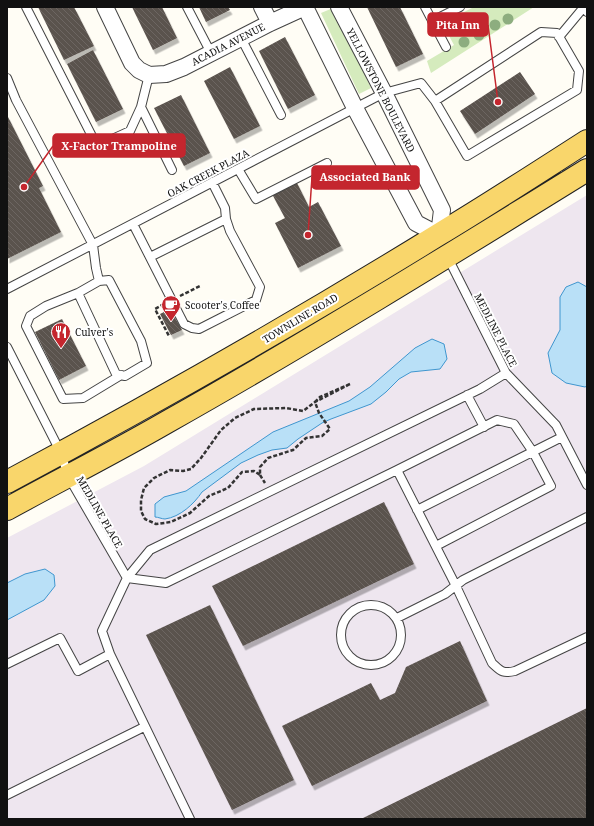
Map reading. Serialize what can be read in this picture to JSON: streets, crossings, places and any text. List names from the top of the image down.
{
  "streets": {
    "main road": ["TOWNLINE ROAD"],
    "street": ["ACADIA AVENUE", "YELLOWSTONE BOULEVARD"],
    "lane": ["OAK CREEK PLAZA", "MEDLINE PLACE"]
  },
  "crossings": [
    ["YELLOWSTONE BOULEVARD", "OAK CREEK PLAZA"],
    ["YELLOWSTONE BOULEVARD", "TOWNLINE ROAD"],
    ["YELLOWSTONE BOULEVARD", "MEDLINE PLACE"],
    ["TOWNLINE ROAD", "MEDLINE PLACE"]
  ],
  "places": {
    "other": ["Pita Inn", "X-Factor Trampoline", "Associated Bank"],
    "cafe": ["Scooter's Coffee"],
    "restaurant": ["Culver's"]
  }
}
